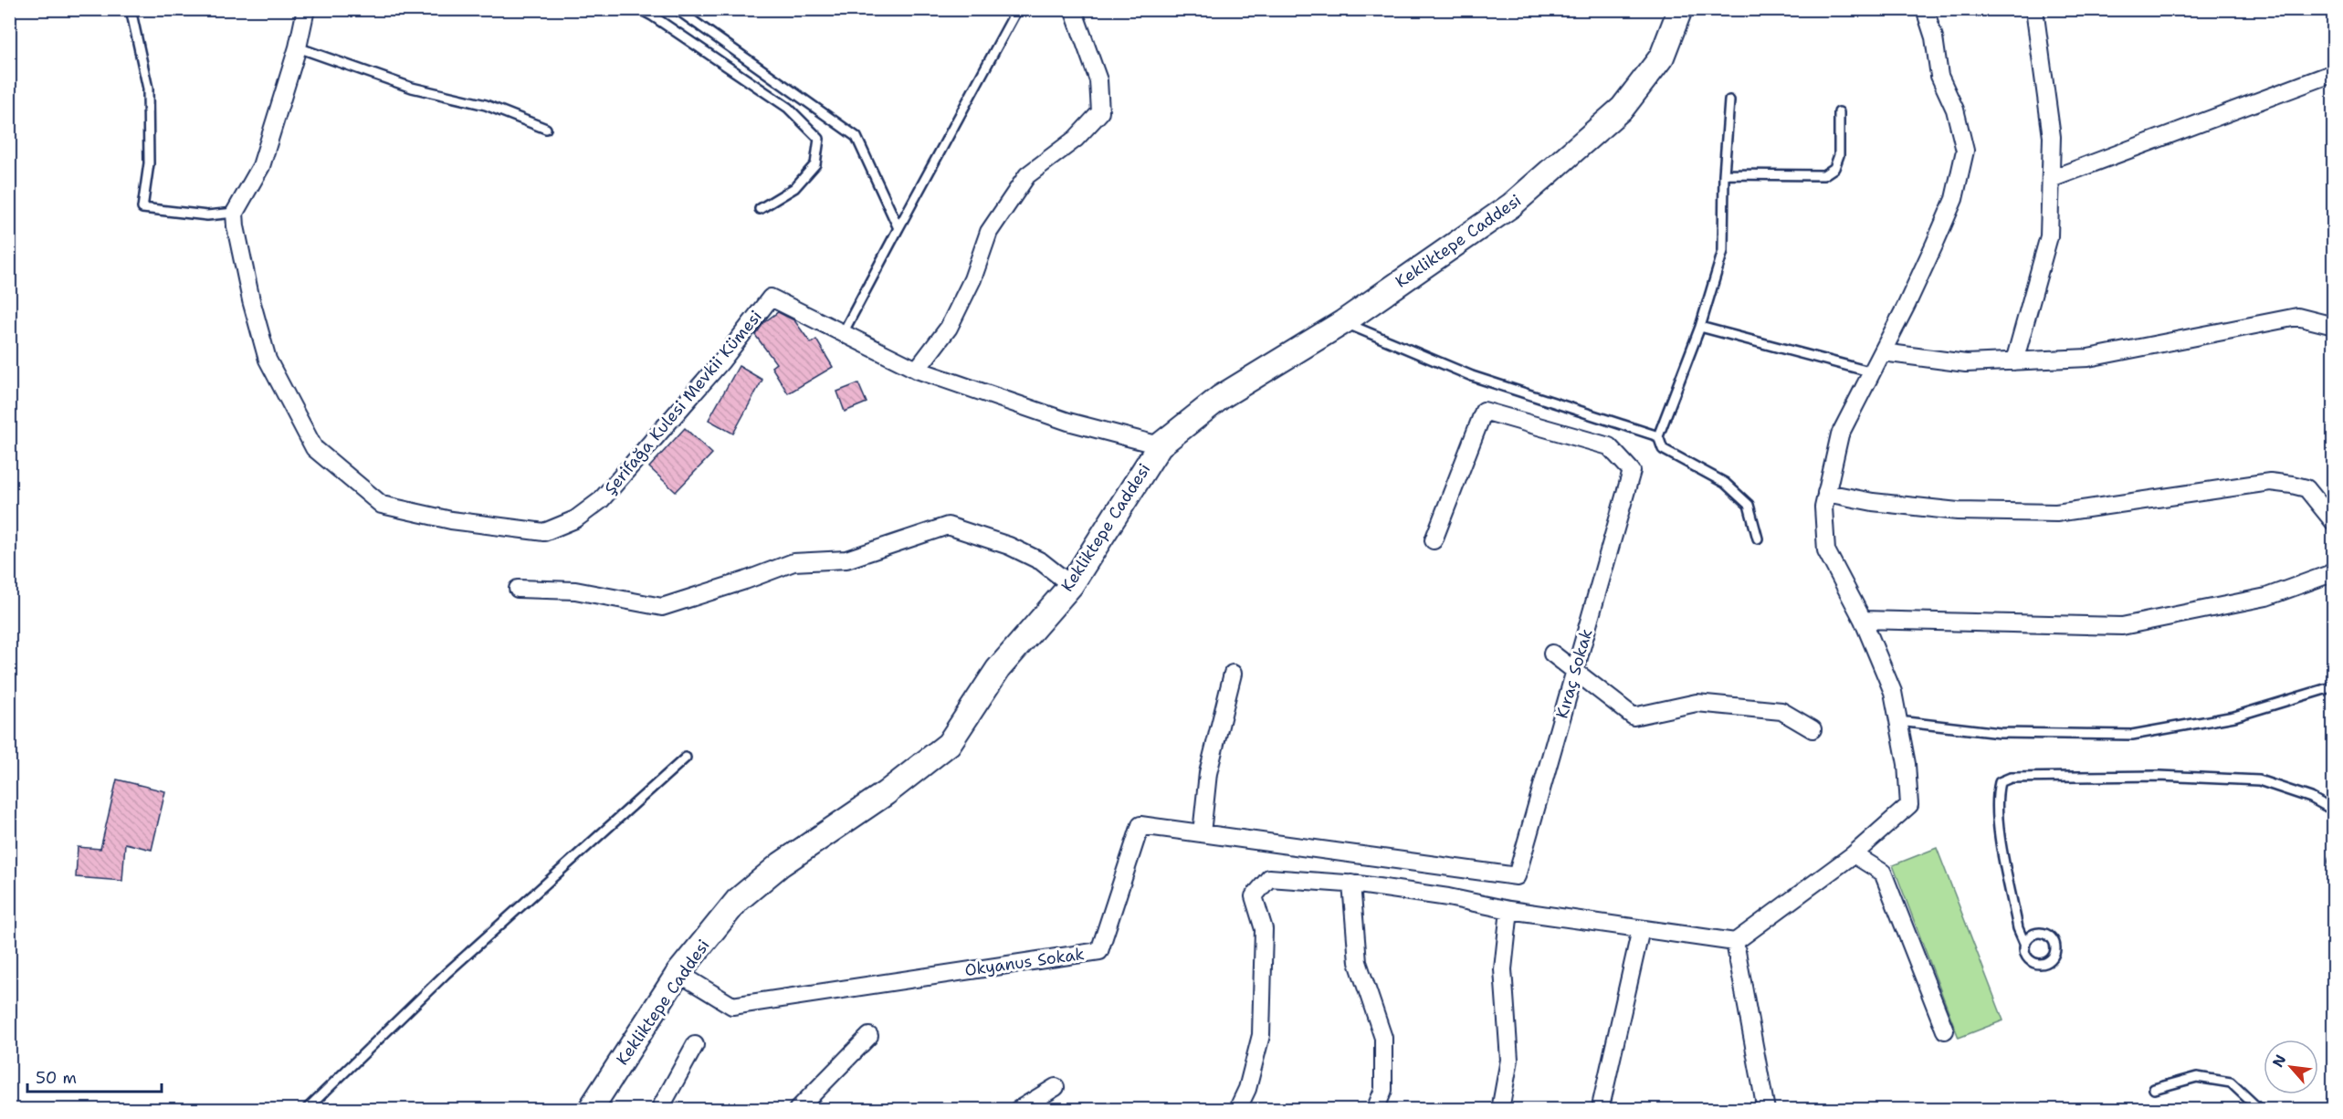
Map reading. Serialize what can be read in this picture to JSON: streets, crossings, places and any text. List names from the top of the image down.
{
  "streets": {
    "street": [
      "Kekliktepe Caddesi",
      "Şerifağa Kulesi Mevkii Kümesi",
      "Kıraç Sokak",
      "Okyanus Sokak"
    ]
  },
  "crossings": [
    ["Kekliktepe Caddesi", "Şerifağa Kulesi Mevkii Kümesi"],
    ["Kekliktepe Caddesi", "Okyanus Sokak"],
    ["Kıraç Sokak", "Okyanus Sokak"]
  ],
  "scale_bar": "50 m",
  "north": "top left"
}
